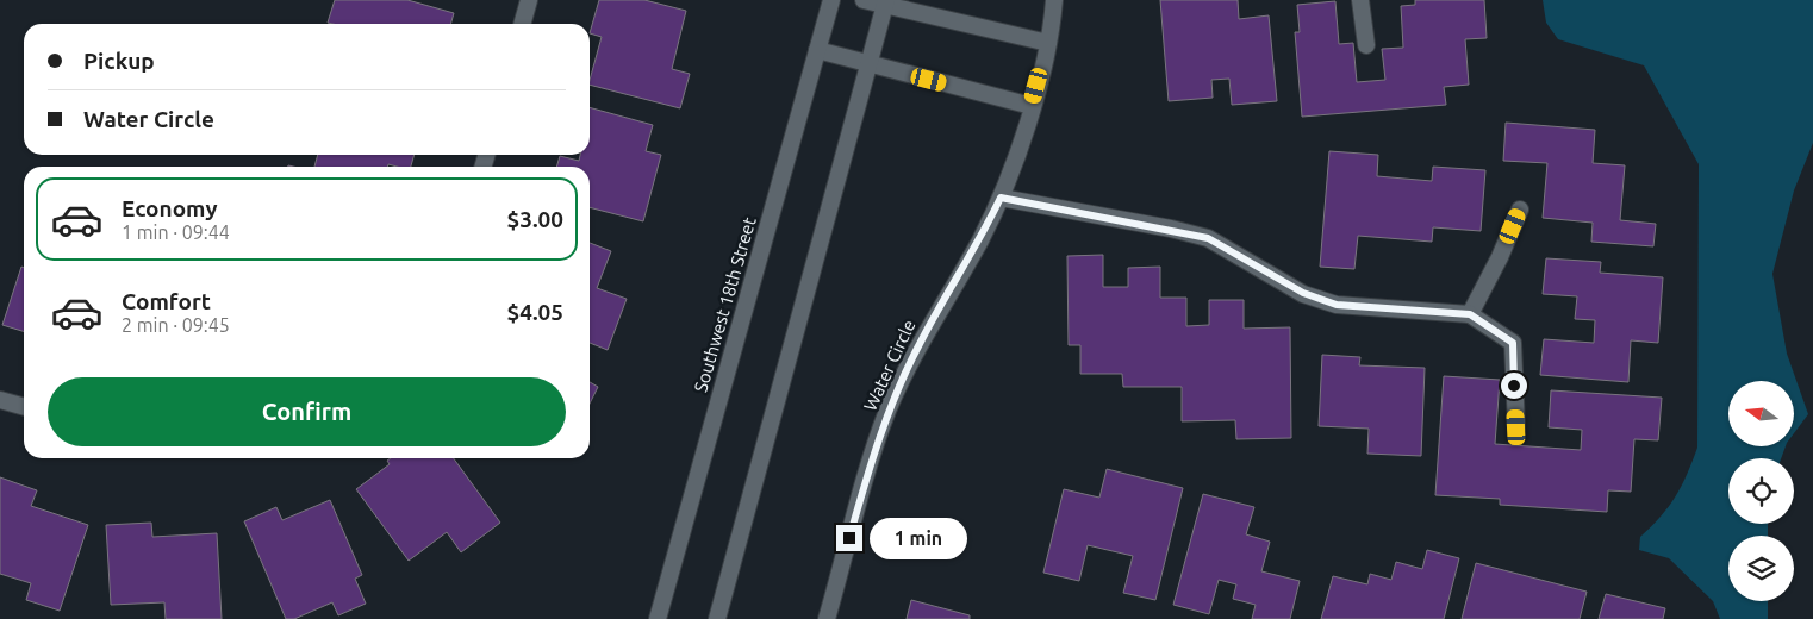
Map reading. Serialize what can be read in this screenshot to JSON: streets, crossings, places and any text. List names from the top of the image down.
{
  "streets": {
    "street": ["Southwest 18th Street", "Water Circle"]
  },
  "north": "left",
  "page": {
    "banner": ["Pickup", "Water Circle"],
    "list": [
      {
        "name": "Economy",
        "note": "1 min · 09:44",
        "value": "$3.00"
      },
      {
        "name": "Comfort",
        "note": "2 min · 09:45",
        "value": "$4.05"
      }
    ],
    "buttons": "Confirm",
    "bubble": "1 min"
  }
}
